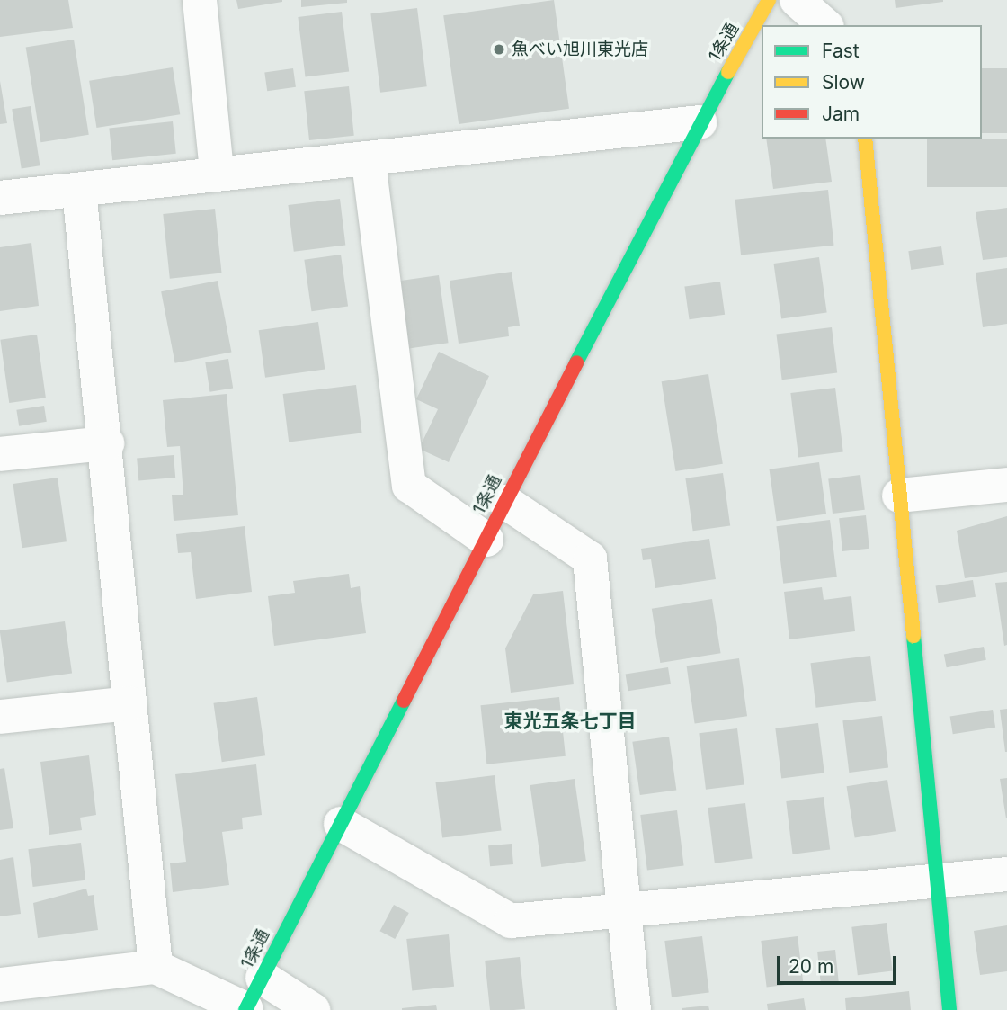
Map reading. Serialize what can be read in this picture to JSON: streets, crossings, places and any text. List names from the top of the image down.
{
  "streets": {
    "main road": ["1条通"]
  },
  "districts": ["東光五条七丁目"],
  "places": ["魚べい旭川東光店"],
  "legend": ["Fast", "Slow", "Jam"],
  "scale_bar": "20 m"
}
